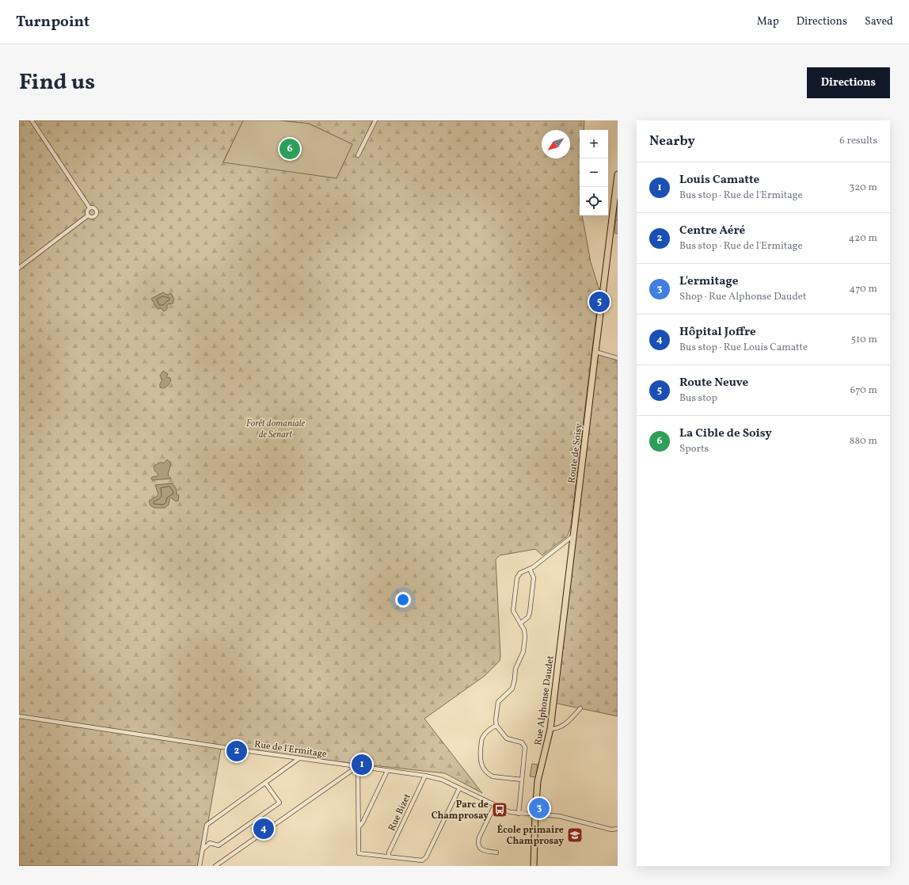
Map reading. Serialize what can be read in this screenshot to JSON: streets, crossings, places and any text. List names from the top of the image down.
{
  "streets": {
    "main road": ["Route de Soisy", "Rue Alphonse Daudet"],
    "street": ["Rue de l'Ermitage", "Rue Bizet"]
  },
  "crossings": [
    ["Route de Soisy", "Rue Alphonse Daudet"],
    ["Rue Alphonse Daudet", "Rue de l'Ermitage"],
    ["Rue de l'Ermitage", "Rue Bizet"]
  ],
  "parks": ["Forêt domaniale de Sénart"],
  "places": {
    "bus stop": ["Parc de Champrosay"],
    "school or university": ["École primaire Champrosay"]
  },
  "north": "bottom left",
  "page": {
    "header": "Turnpoint",
    "nav": ["Map", "Directions", "Saved"],
    "title": "Find us",
    "buttons": "Directions",
    "heading": ["Nearby", "6 results"],
    "map_buttons": ["+", "−"],
    "pins": [
      "6",
      "5",
      "2",
      "1",
      "3",
      "4"
    ],
    "list": [
      {
        "mark": "1",
        "name": "Louis Camatte",
        "note": "Bus stop · Rue de l'Ermitage",
        "value": "320 m"
      },
      {
        "mark": "2",
        "name": "Centre Aéré",
        "note": "Bus stop · Rue de l'Ermitage",
        "value": "420 m"
      },
      {
        "mark": "3",
        "name": "L'ermitage",
        "note": "Shop · Rue Alphonse Daudet",
        "value": "470 m"
      },
      {
        "mark": "4",
        "name": "Hôpital Joffre",
        "note": "Bus stop · Rue Louis Camatte",
        "value": "510 m"
      },
      {
        "mark": "5",
        "name": "Route Neuve",
        "note": "Bus stop",
        "value": "670 m"
      },
      {
        "mark": "6",
        "name": "La Cible de Soisy",
        "note": "Sports",
        "value": "880 m"
      }
    ]
  }
}
